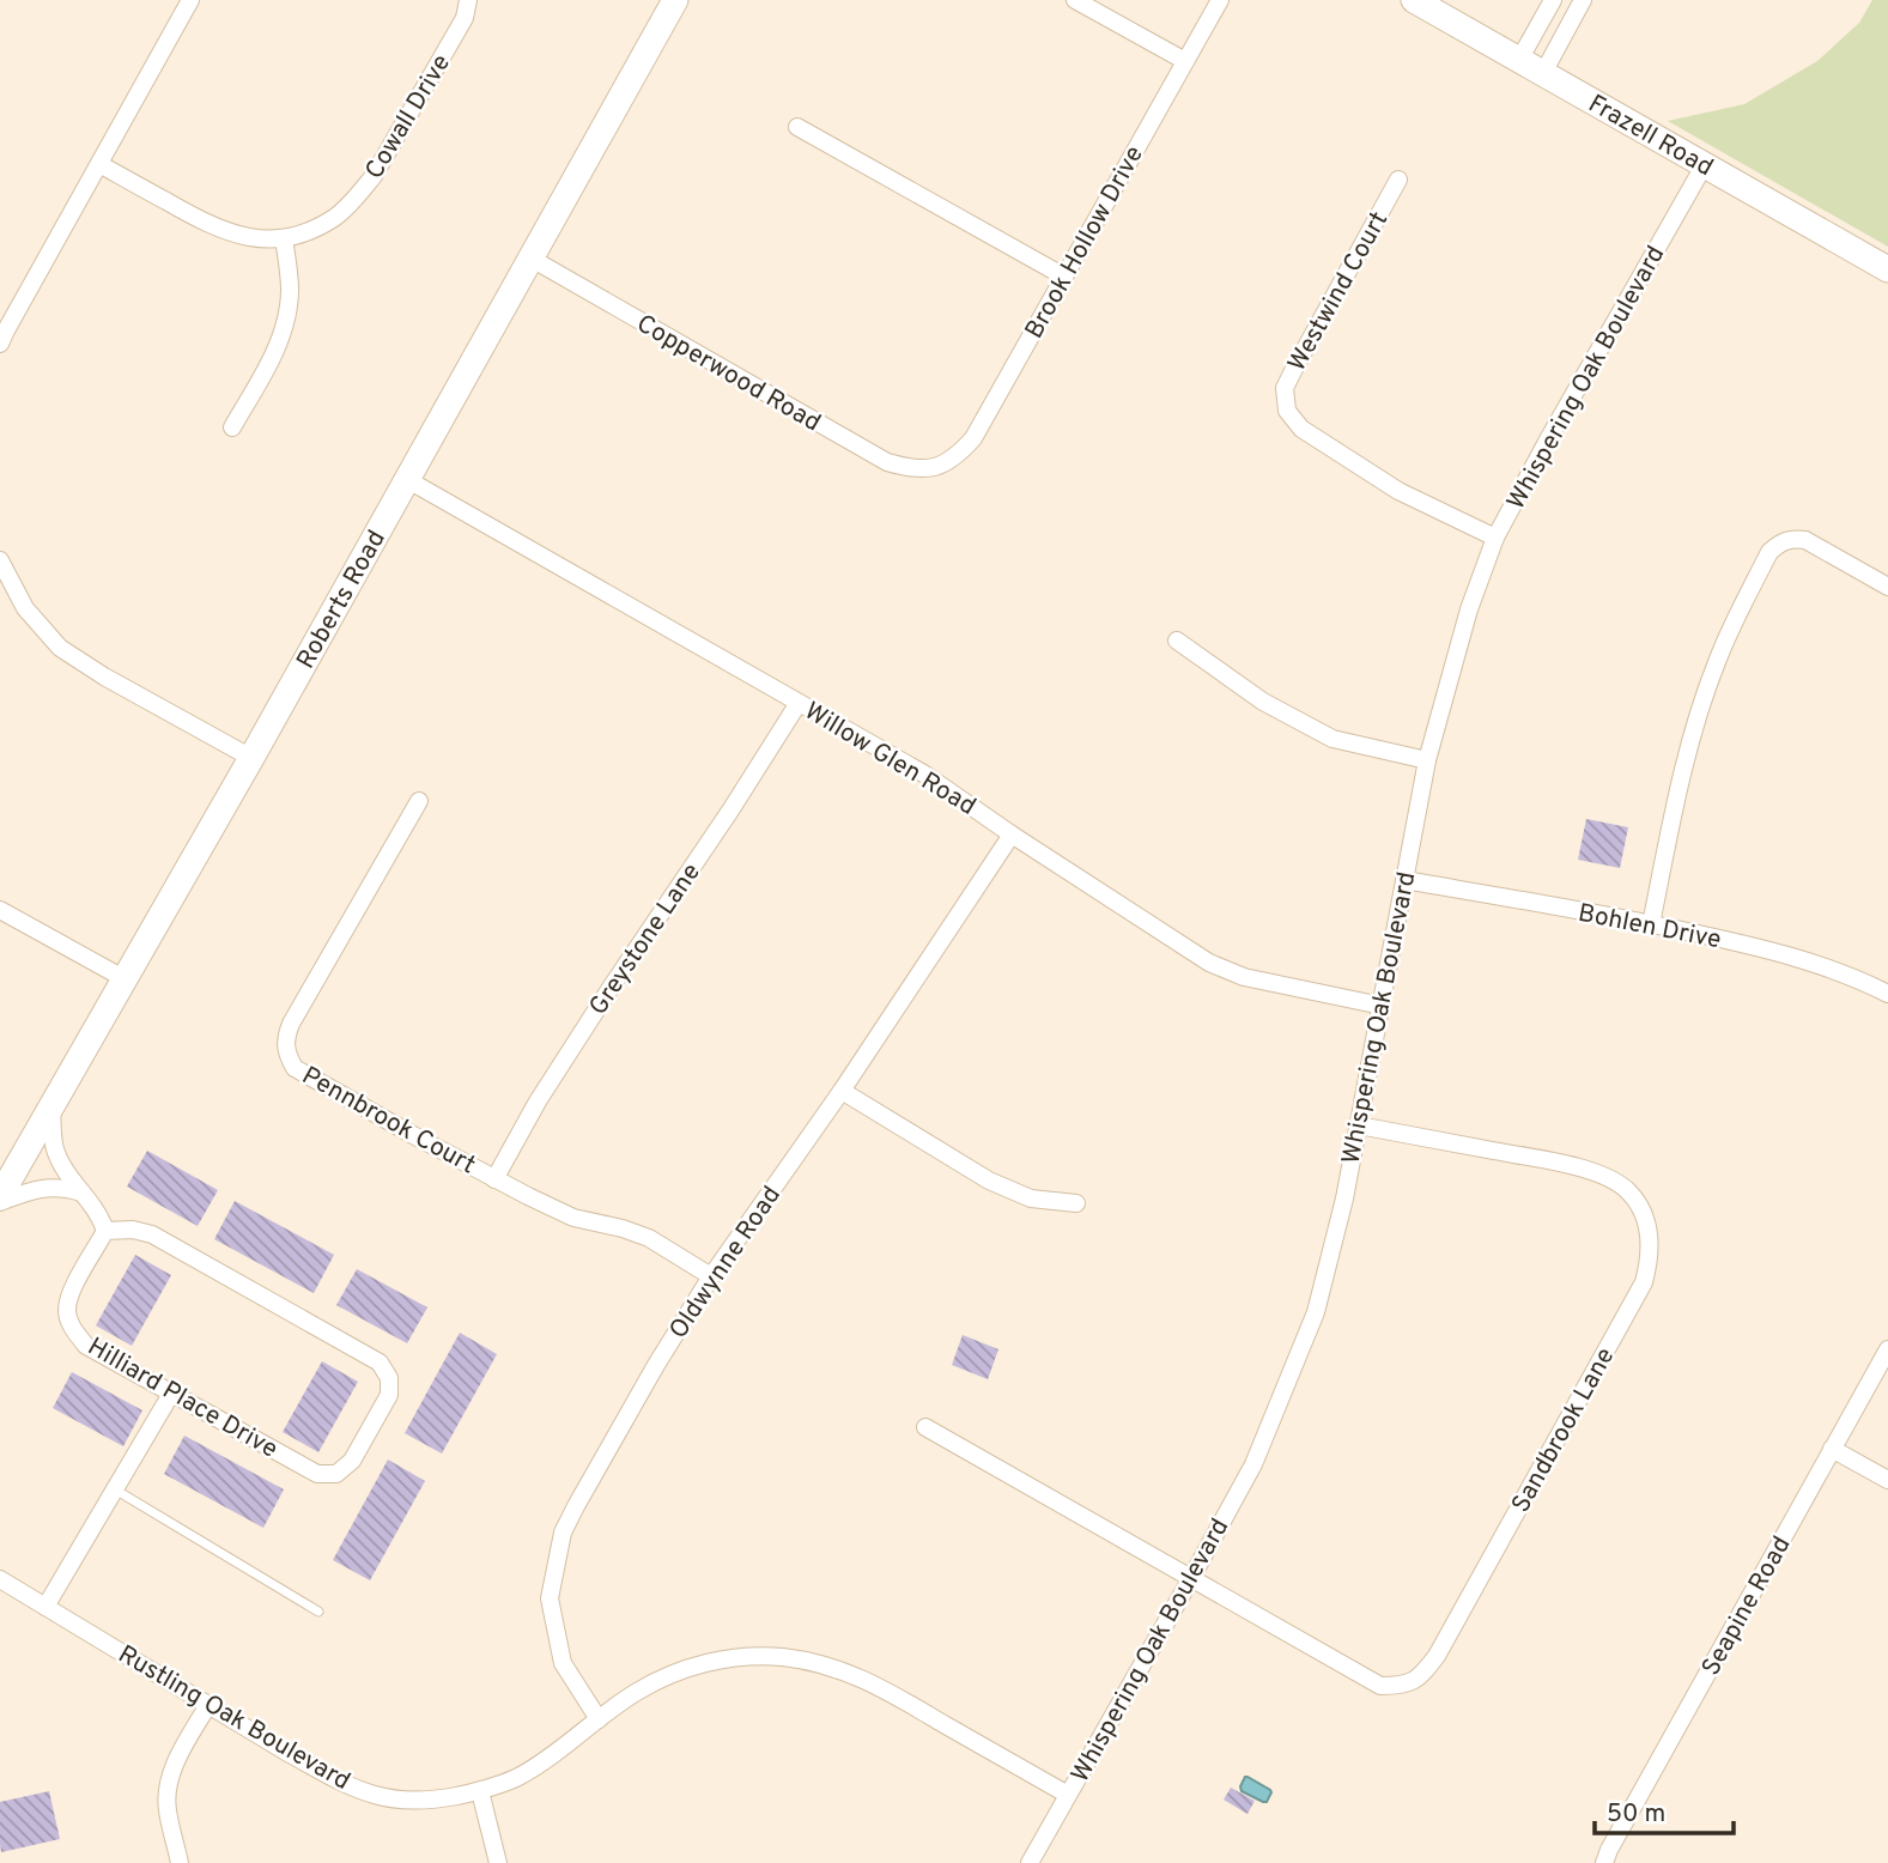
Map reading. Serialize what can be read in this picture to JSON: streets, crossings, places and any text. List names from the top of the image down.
{
  "streets": {
    "main road": ["Frazell Road", "Roberts Road"],
    "street": [
      "Cowall Drive",
      "Brook Hollow Drive",
      "Westwind Court",
      "Copperwood Road",
      "Whispering Oak Boulevard",
      "Willow Glen Road",
      "Bohlen Drive",
      "Greystone Lane",
      "Pennbrook Court",
      "Oldwynne Road",
      "Hilliard Place Drive",
      "Sandbrook Lane",
      "Seapine Road",
      "Rustling Oak Boulevard"
    ]
  },
  "crossings": [
    ["Frazell Road", "Whispering Oak Boulevard"],
    ["Brook Hollow Drive", "Copperwood Road"],
    ["Westwind Court", "Whispering Oak Boulevard"],
    ["Copperwood Road", "Roberts Road"],
    ["Whispering Oak Boulevard", "Willow Glen Road"],
    ["Whispering Oak Boulevard", "Bohlen Drive"],
    ["Whispering Oak Boulevard", "Sandbrook Lane"],
    ["Whispering Oak Boulevard", "Rustling Oak Boulevard"],
    ["Roberts Road", "Willow Glen Road"],
    ["Willow Glen Road", "Greystone Lane"],
    ["Willow Glen Road", "Oldwynne Road"],
    ["Greystone Lane", "Pennbrook Court"],
    ["Pennbrook Court", "Oldwynne Road"],
    ["Oldwynne Road", "Rustling Oak Boulevard"]
  ],
  "scale_bar": "50 m"
}
